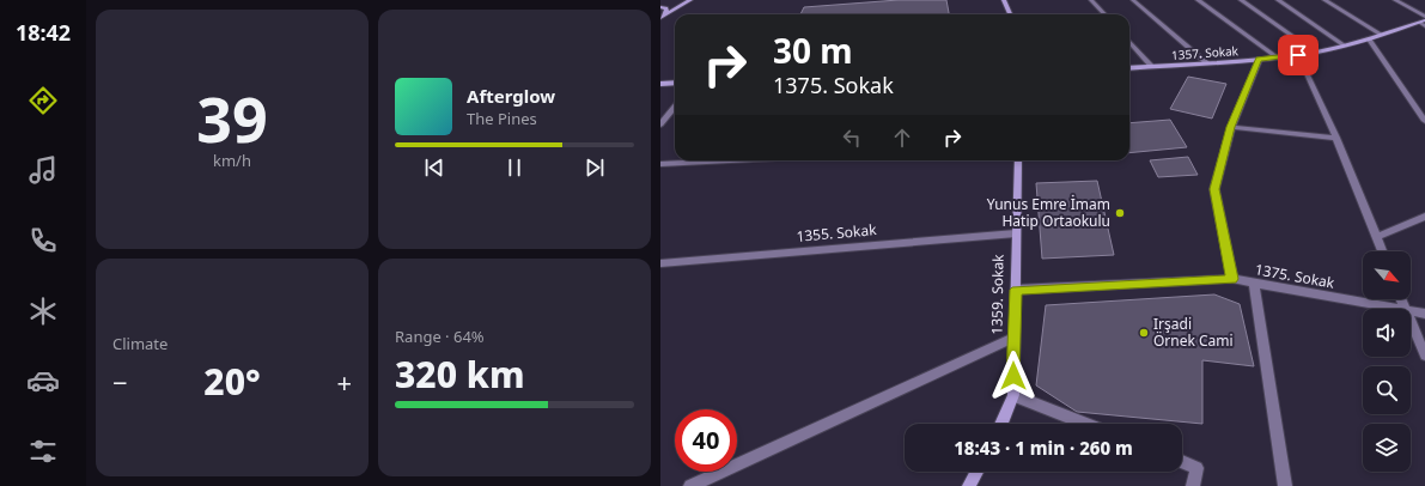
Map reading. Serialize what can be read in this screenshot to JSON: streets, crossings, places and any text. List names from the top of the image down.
{
  "streets": {
    "street": [
      "1357. Sokak",
      "1355. Sokak",
      "1375. Sokak",
      "1359. Sokak"
    ]
  },
  "crossings": [
    ["1355. Sokak", "1359. Sokak"],
    ["1375. Sokak", "1359. Sokak"]
  ],
  "places": ["Yunus Emre İmam Hatip Ortaokulu", "Irşadi Örnek Cami"],
  "north": "bottom right",
  "page": {
    "tabs": "18:42",
    "tile": [
      ["39", "km/h"],
      "Climate",
      ["Range · 64%", "320 km"]
    ],
    "turn": ["30 m", "1375. Sokak"],
    "song": ["Afterglow", "The Pines"],
    "heat": ["−", "20°", "+"],
    "limit": "40",
    "trip": "18:43 · 1 min · 260 m"
  }
}
